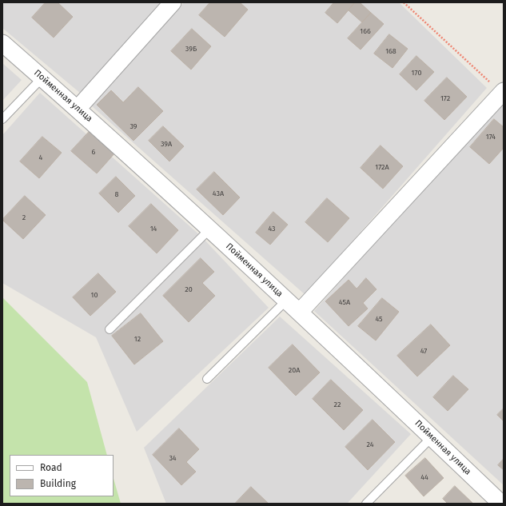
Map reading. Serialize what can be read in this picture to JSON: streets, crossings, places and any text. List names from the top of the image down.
{
  "streets": {
    "street": ["Пойменная улица"]
  },
  "house_numbers": [
    "166",
    "39Б",
    "168",
    "170",
    "172",
    "39",
    "174",
    "39А",
    "6",
    "4",
    "172А",
    "43А",
    "8",
    "2",
    "14",
    "43",
    "20",
    "10",
    "45А",
    "45",
    "12",
    "47",
    "20А",
    "22",
    "24",
    "34",
    "44"
  ],
  "legend": ["Road", "Building"]
}
